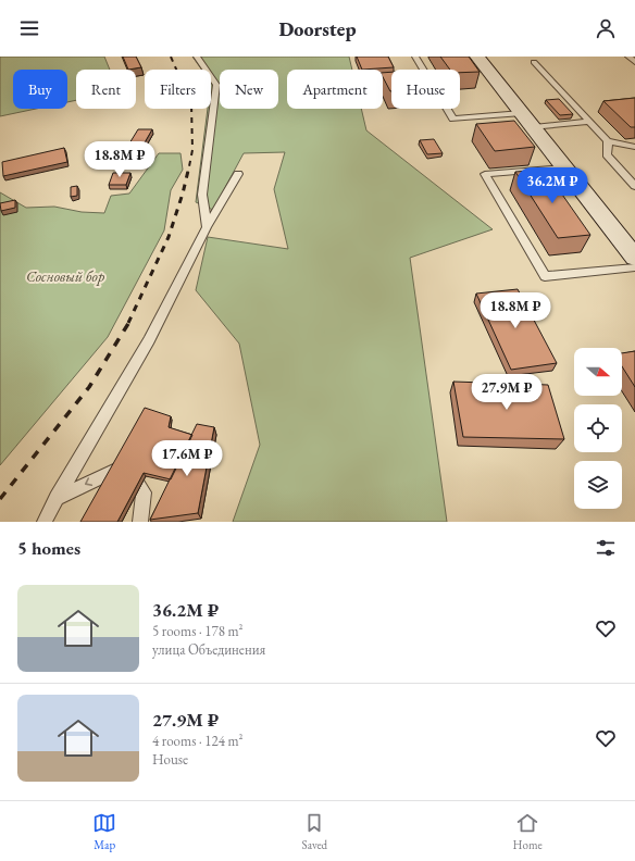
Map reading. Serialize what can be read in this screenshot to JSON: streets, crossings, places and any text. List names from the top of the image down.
{
  "parks": ["Сосновый бор"],
  "north": "right",
  "page": {
    "header": "Doorstep",
    "chip": [
      "Buy",
      "Rent",
      "Filters",
      "New",
      "Apartment",
      "House"
    ],
    "price": [
      "18.8M ₽",
      "36.2M ₽",
      "18.8M ₽",
      "27.9M ₽",
      "17.6M ₽"
    ],
    "heading": "5 homes",
    "list": [
      {
        "name": "36.2M ₽",
        "note": "5 rooms · 178 m² · улица Объединения"
      },
      {
        "name": "27.9M ₽",
        "note": "4 rooms · 124 m² · House"
      }
    ],
    "tabs": ["Map", "Saved", "Home"]
  }
}
